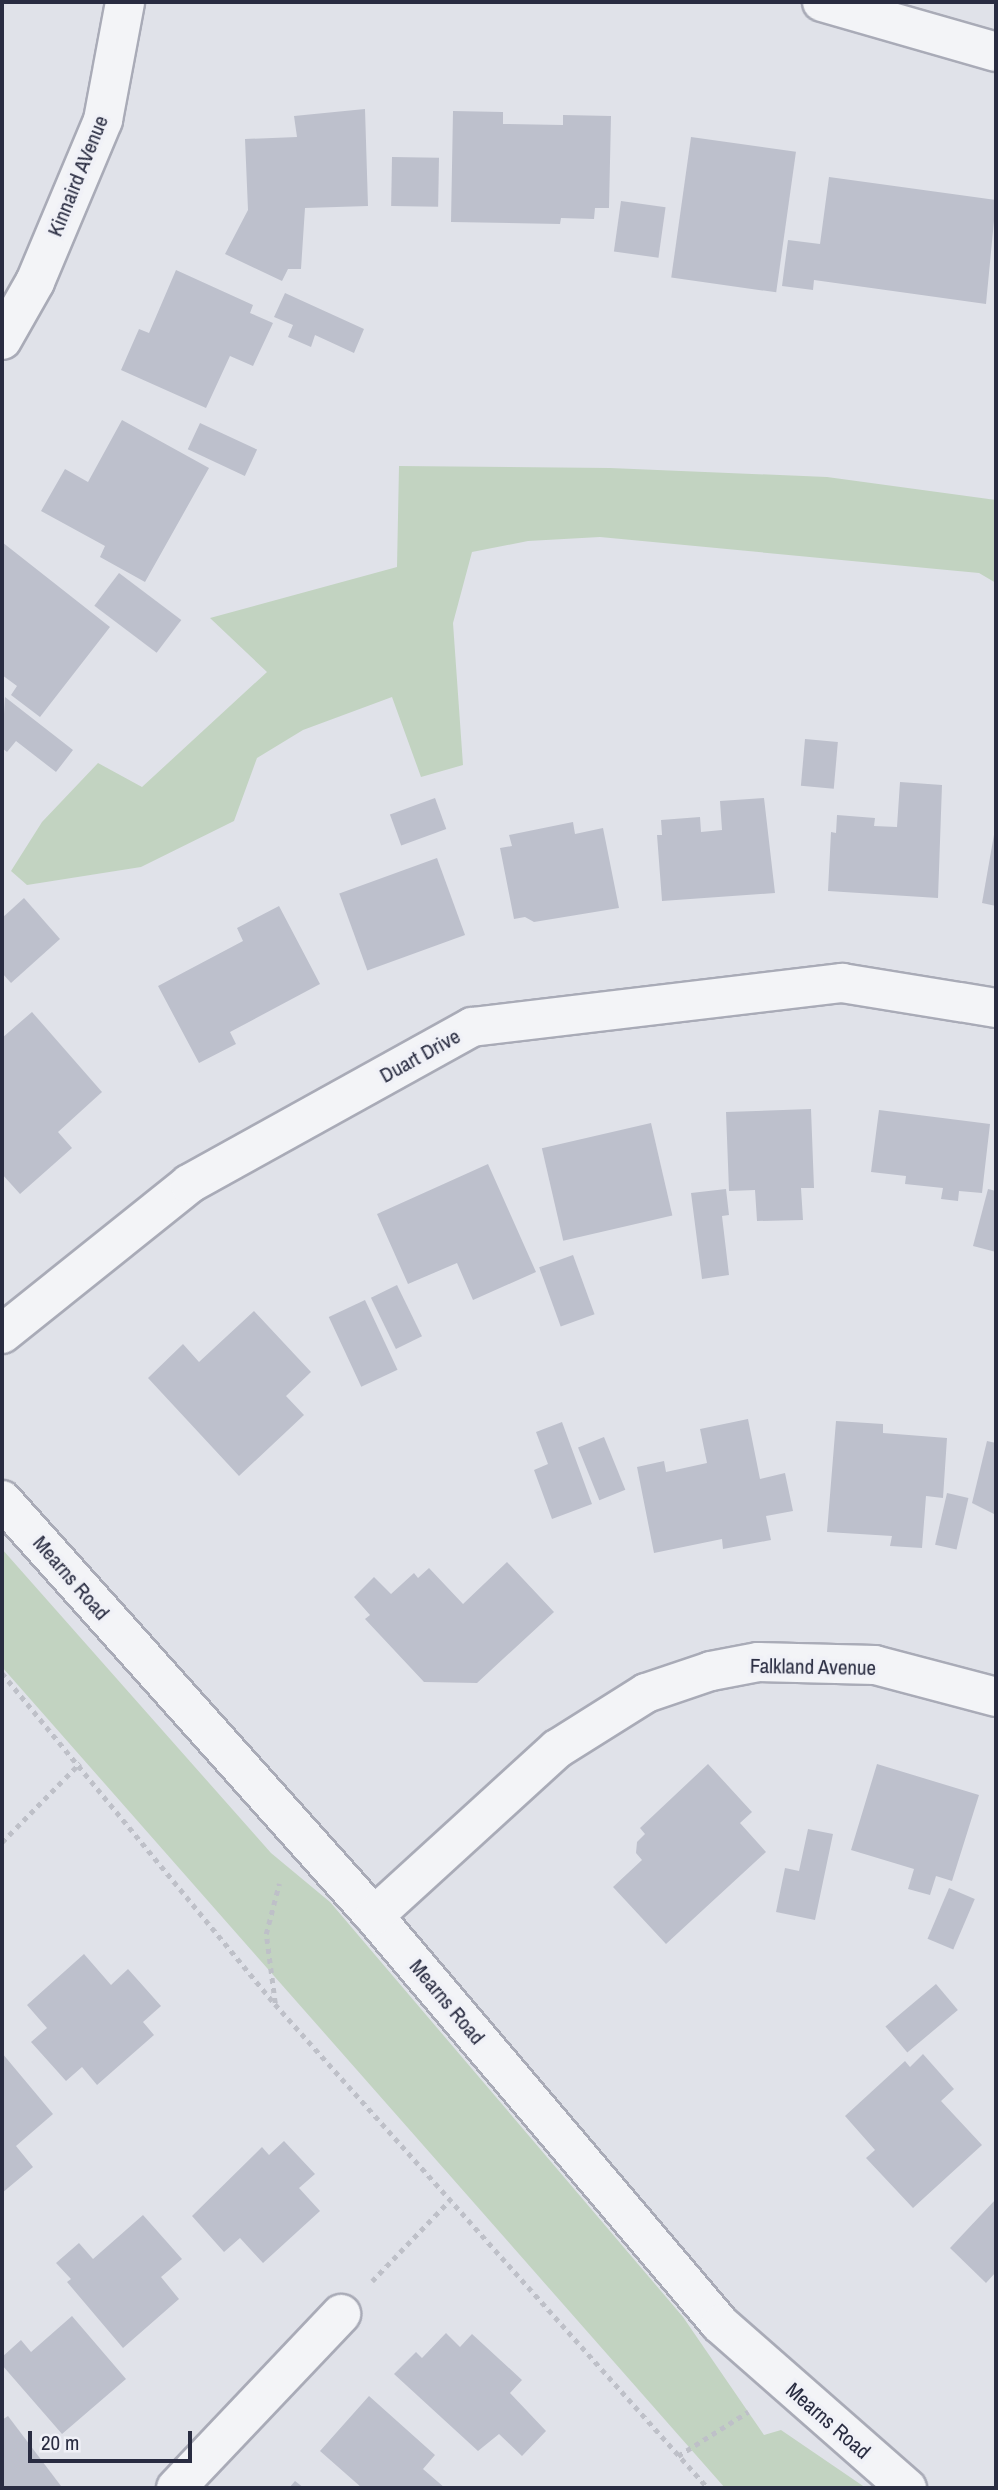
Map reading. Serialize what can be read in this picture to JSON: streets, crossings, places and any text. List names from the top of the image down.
{
  "streets": {
    "street": [
      "Kinnaird AVenue",
      "Duart Drive",
      "Mearns Road",
      "Falkland Avenue"
    ]
  },
  "crossings": [
    ["Mearns Road", "Falkland Avenue"]
  ],
  "scale_bar": "20 m"
}
